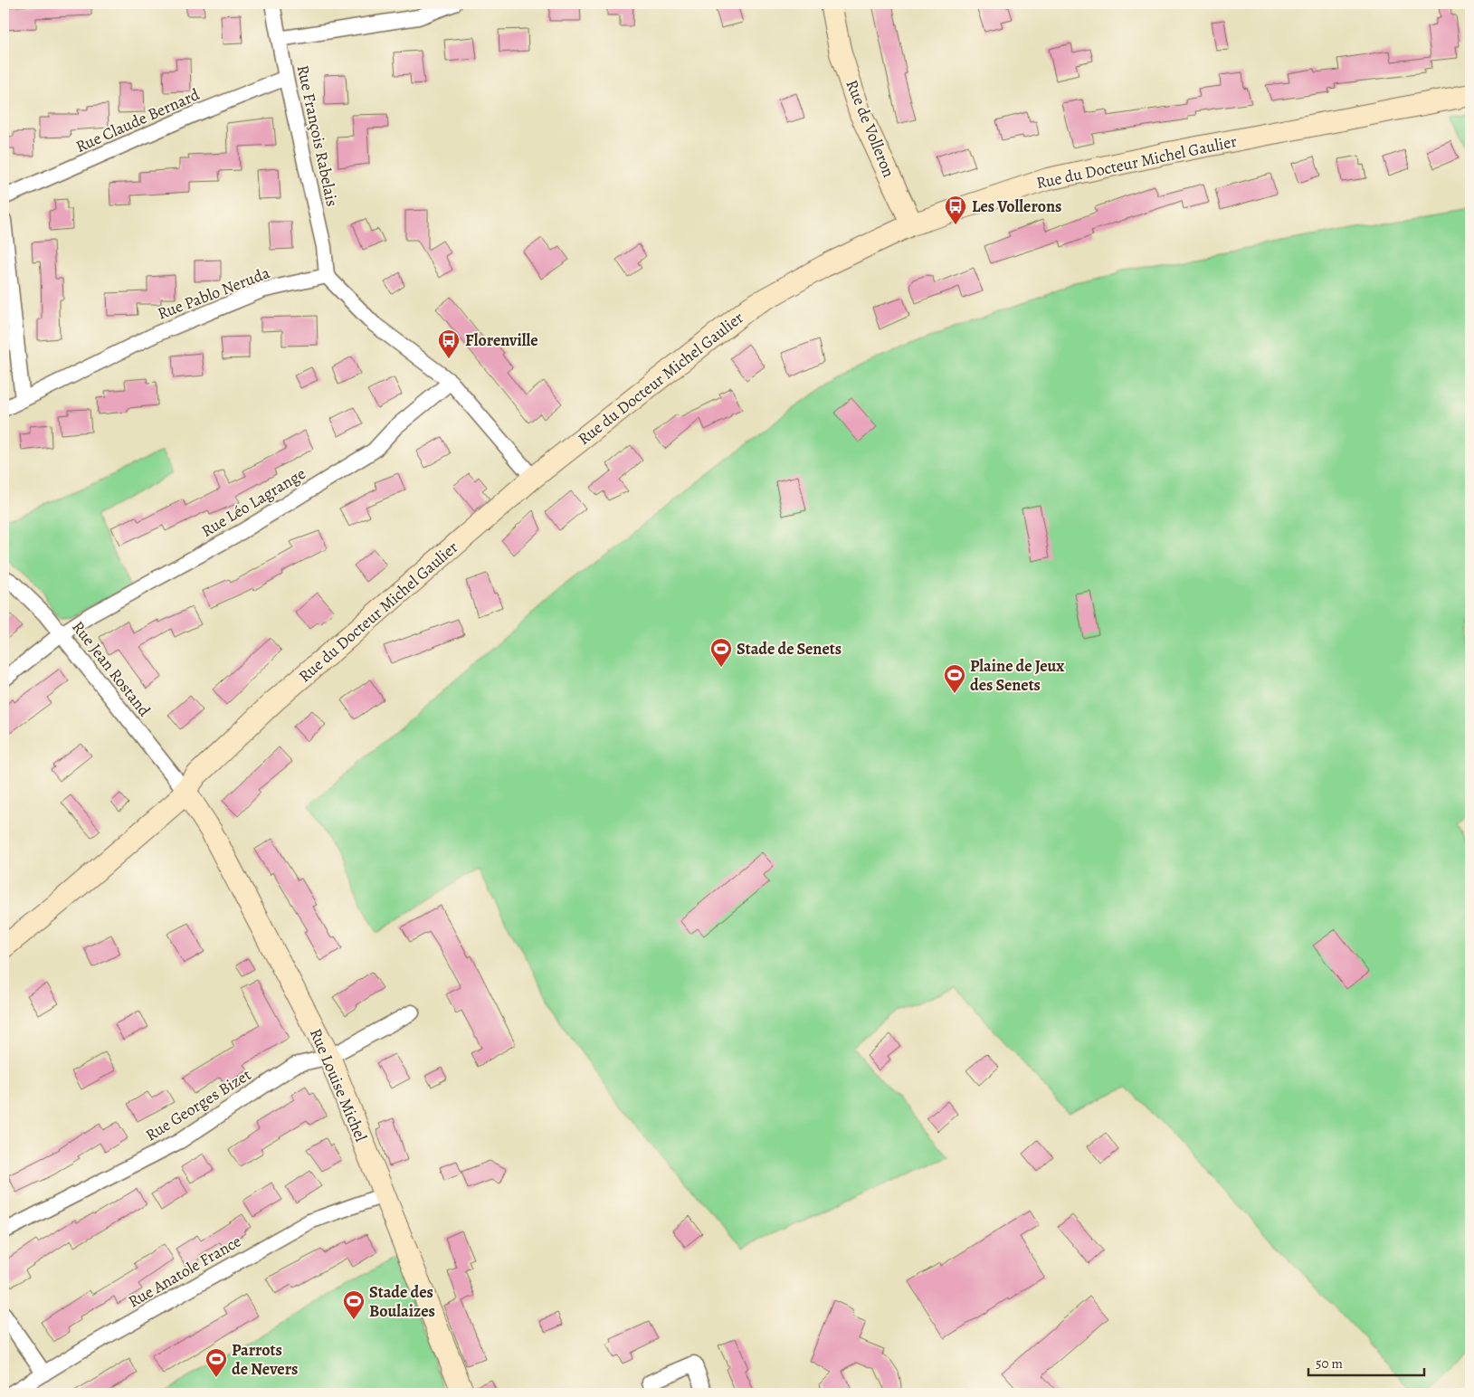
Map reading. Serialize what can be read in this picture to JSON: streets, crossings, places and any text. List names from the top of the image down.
{
  "streets": {
    "street": [
      "Rue Claude Bernard",
      "Rue de Volleron",
      "Rue François Rabelais",
      "Rue du Docteur Michel Gaulier",
      "Rue Pablo Neruda",
      "Rue Léo Lagrange",
      "Rue Jean Rostand",
      "Rue Louise Michel",
      "Rue Georges Bizet",
      "Rue Anatole France"
    ]
  },
  "crossings": [
    ["Rue Claude Bernard", "Rue François Rabelais"],
    ["Rue de Volleron", "Rue du Docteur Michel Gaulier"],
    ["Rue François Rabelais", "Rue Pablo Neruda"],
    ["Rue du Docteur Michel Gaulier", "Rue Jean Rostand"],
    ["Rue du Docteur Michel Gaulier", "Rue Louise Michel"],
    ["Rue Léo Lagrange", "Rue Jean Rostand"],
    ["Rue Jean Rostand", "Rue Louise Michel"],
    ["Rue Louise Michel", "Rue Georges Bizet"],
    ["Rue Louise Michel", "Rue Anatole France"]
  ],
  "places": {
    "bus stop": ["Les Vollerons", "Florenville"],
    "sports": [
      "Stade de Senets",
      "Plaine de Jeux des Senets",
      "Stade des Boulaizes",
      "Parrots de Nevers"
    ]
  },
  "scale_bar": "50 m"
}
